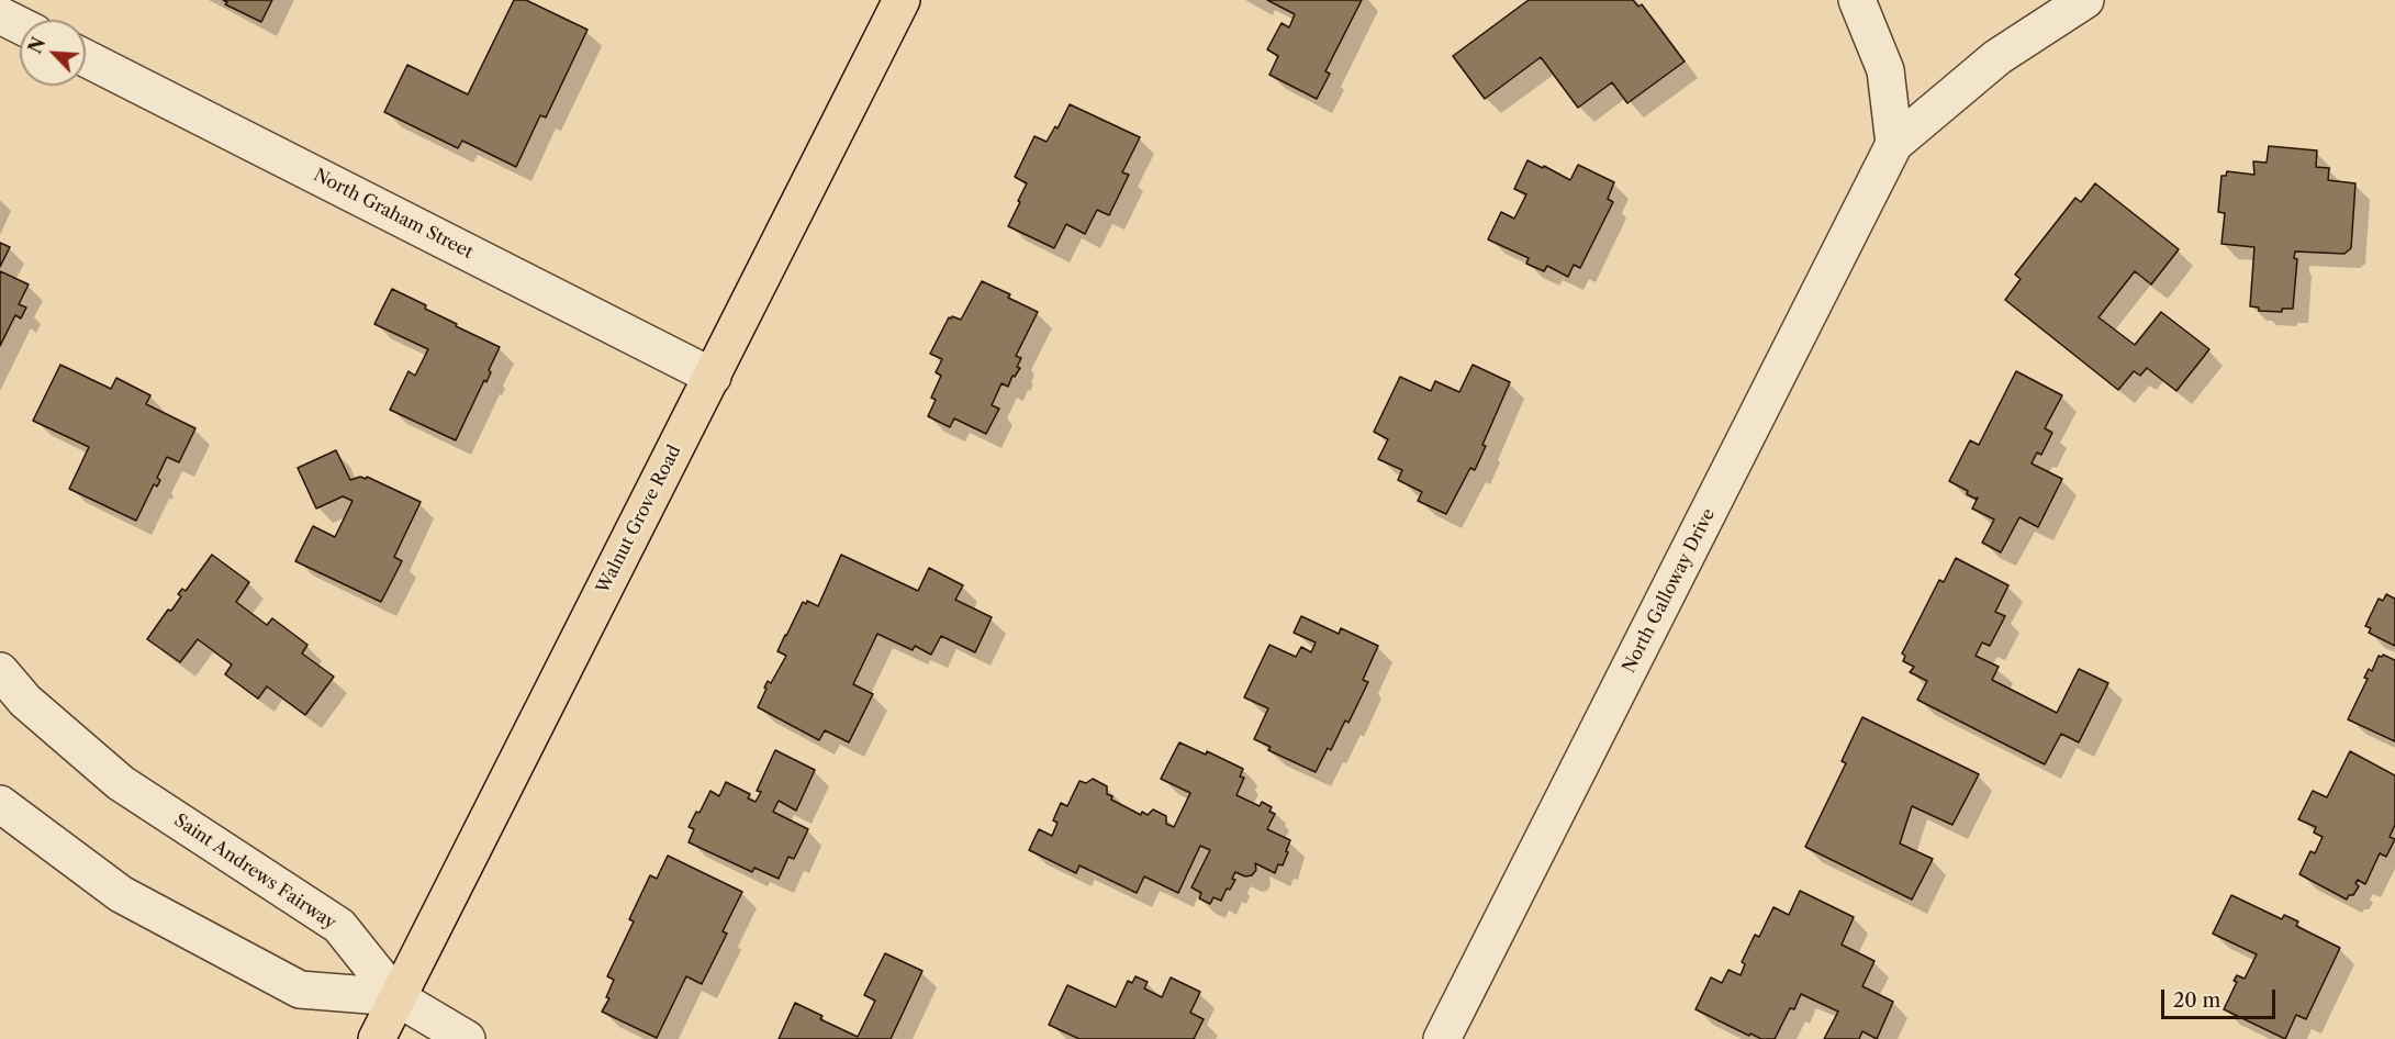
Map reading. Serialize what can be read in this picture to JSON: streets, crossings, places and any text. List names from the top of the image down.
{
  "streets": {
    "main road": ["Walnut Grove Road"],
    "street": ["North Graham Street", "North Galloway Drive", "Saint Andrews Fairway"]
  },
  "crossings": [
    ["North Graham Street", "Walnut Grove Road"],
    ["Walnut Grove Road", "Saint Andrews Fairway"]
  ],
  "scale_bar": "20 m",
  "north": "top left"
}
